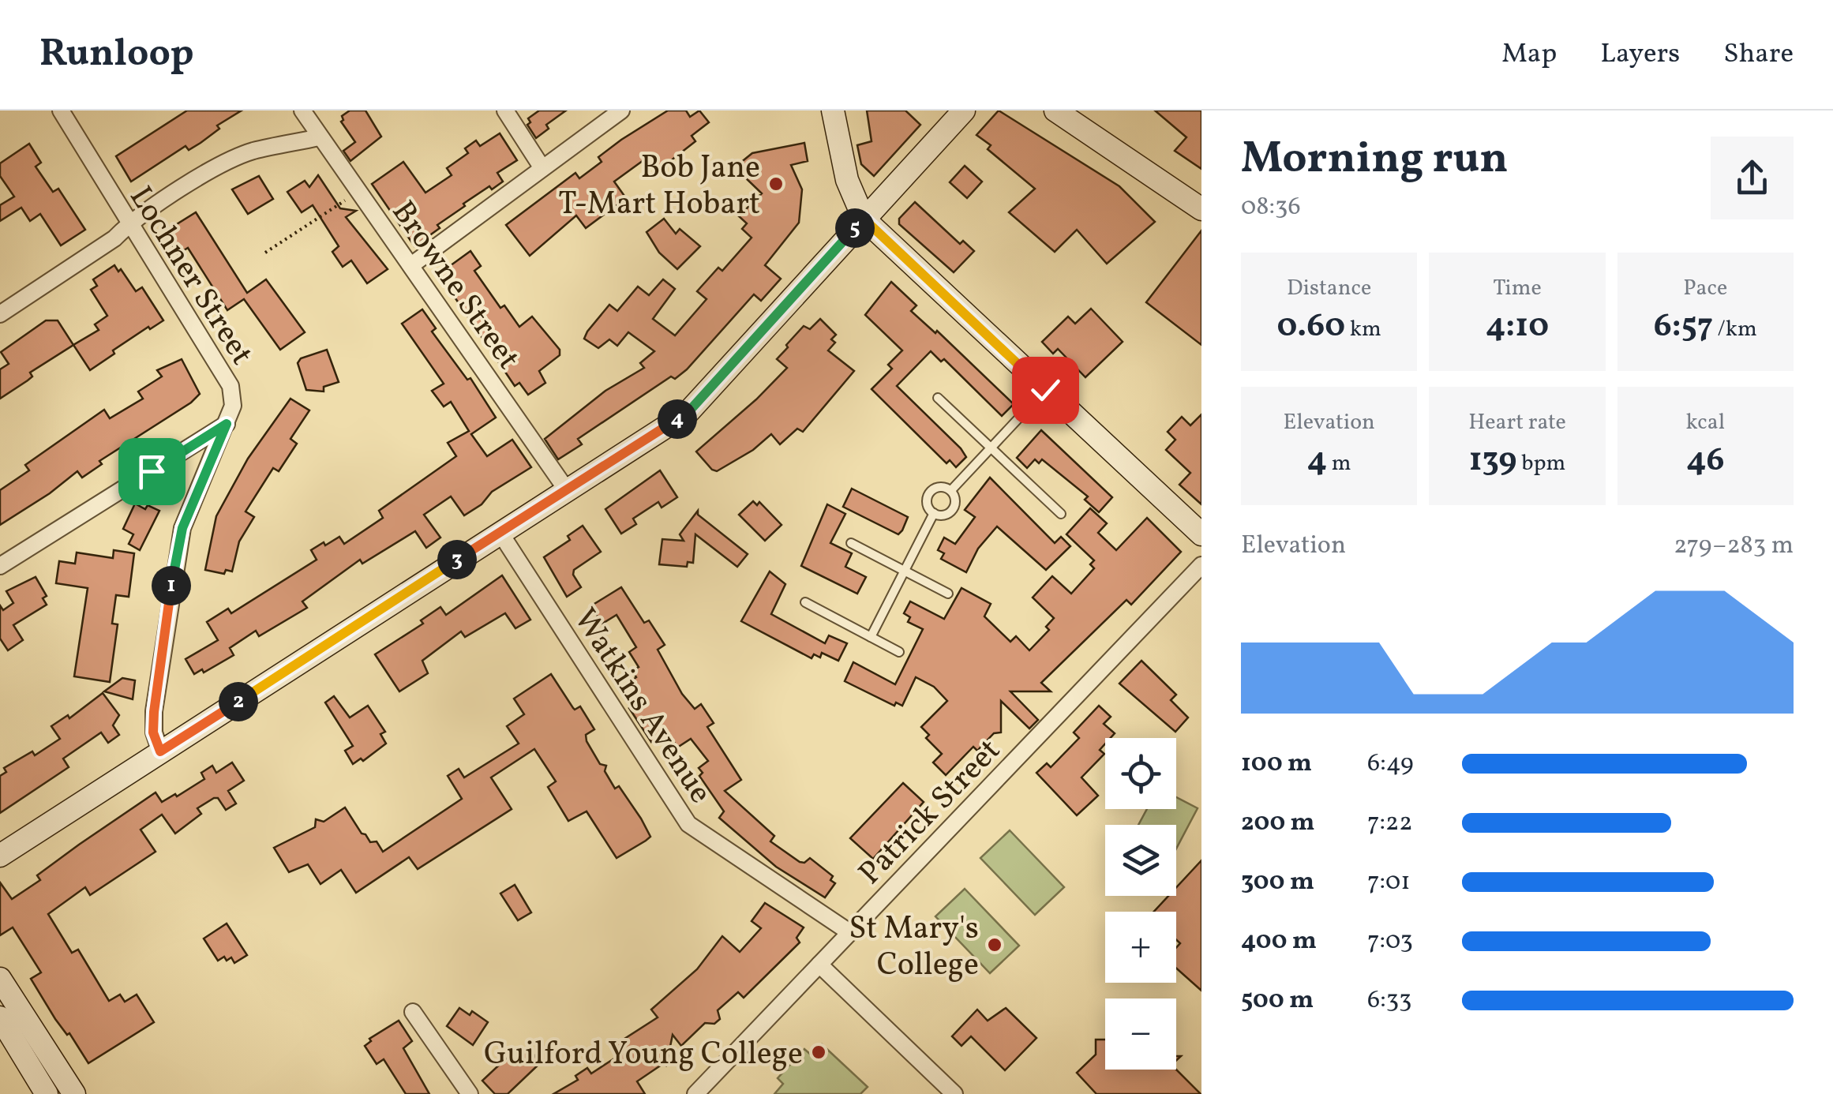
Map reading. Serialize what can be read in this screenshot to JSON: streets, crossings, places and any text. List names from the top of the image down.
{
  "streets": {
    "street": [
      "Lochner Street",
      "Browne Street",
      "Watkins Avenue",
      "Patrick Street"
    ]
  },
  "crossings": [
    ["Watkins Avenue", "Patrick Street"]
  ],
  "places": ["Bob Jane T-Mart Hobart", "St Mary's College", "Guilford Young College"],
  "page": {
    "header": "Runloop",
    "nav": ["Map", "Layers", "Share"],
    "heading": ["Morning run", "08:36"],
    "pins": [
      "5",
      "4",
      "3",
      "1",
      "2"
    ],
    "stats": [
      ["Distance", "0.60 km"],
      ["Time", "4:10"],
      ["Pace", "6:57 /km"],
      ["Elevation", "4 m"],
      ["Heart rate", "139 bpm"],
      ["kcal", "46"]
    ],
    "chart": ["Elevation", "279–283 m"],
    "list": [
      {
        "name": "100 m",
        "note": "6:49"
      },
      {
        "name": "200 m",
        "note": "7:22"
      },
      {
        "name": "300 m",
        "note": "7:01"
      },
      {
        "name": "400 m",
        "note": "7:03"
      },
      {
        "name": "500 m",
        "note": "6:33"
      }
    ],
    "map_buttons": ["+", "−"]
  }
}
